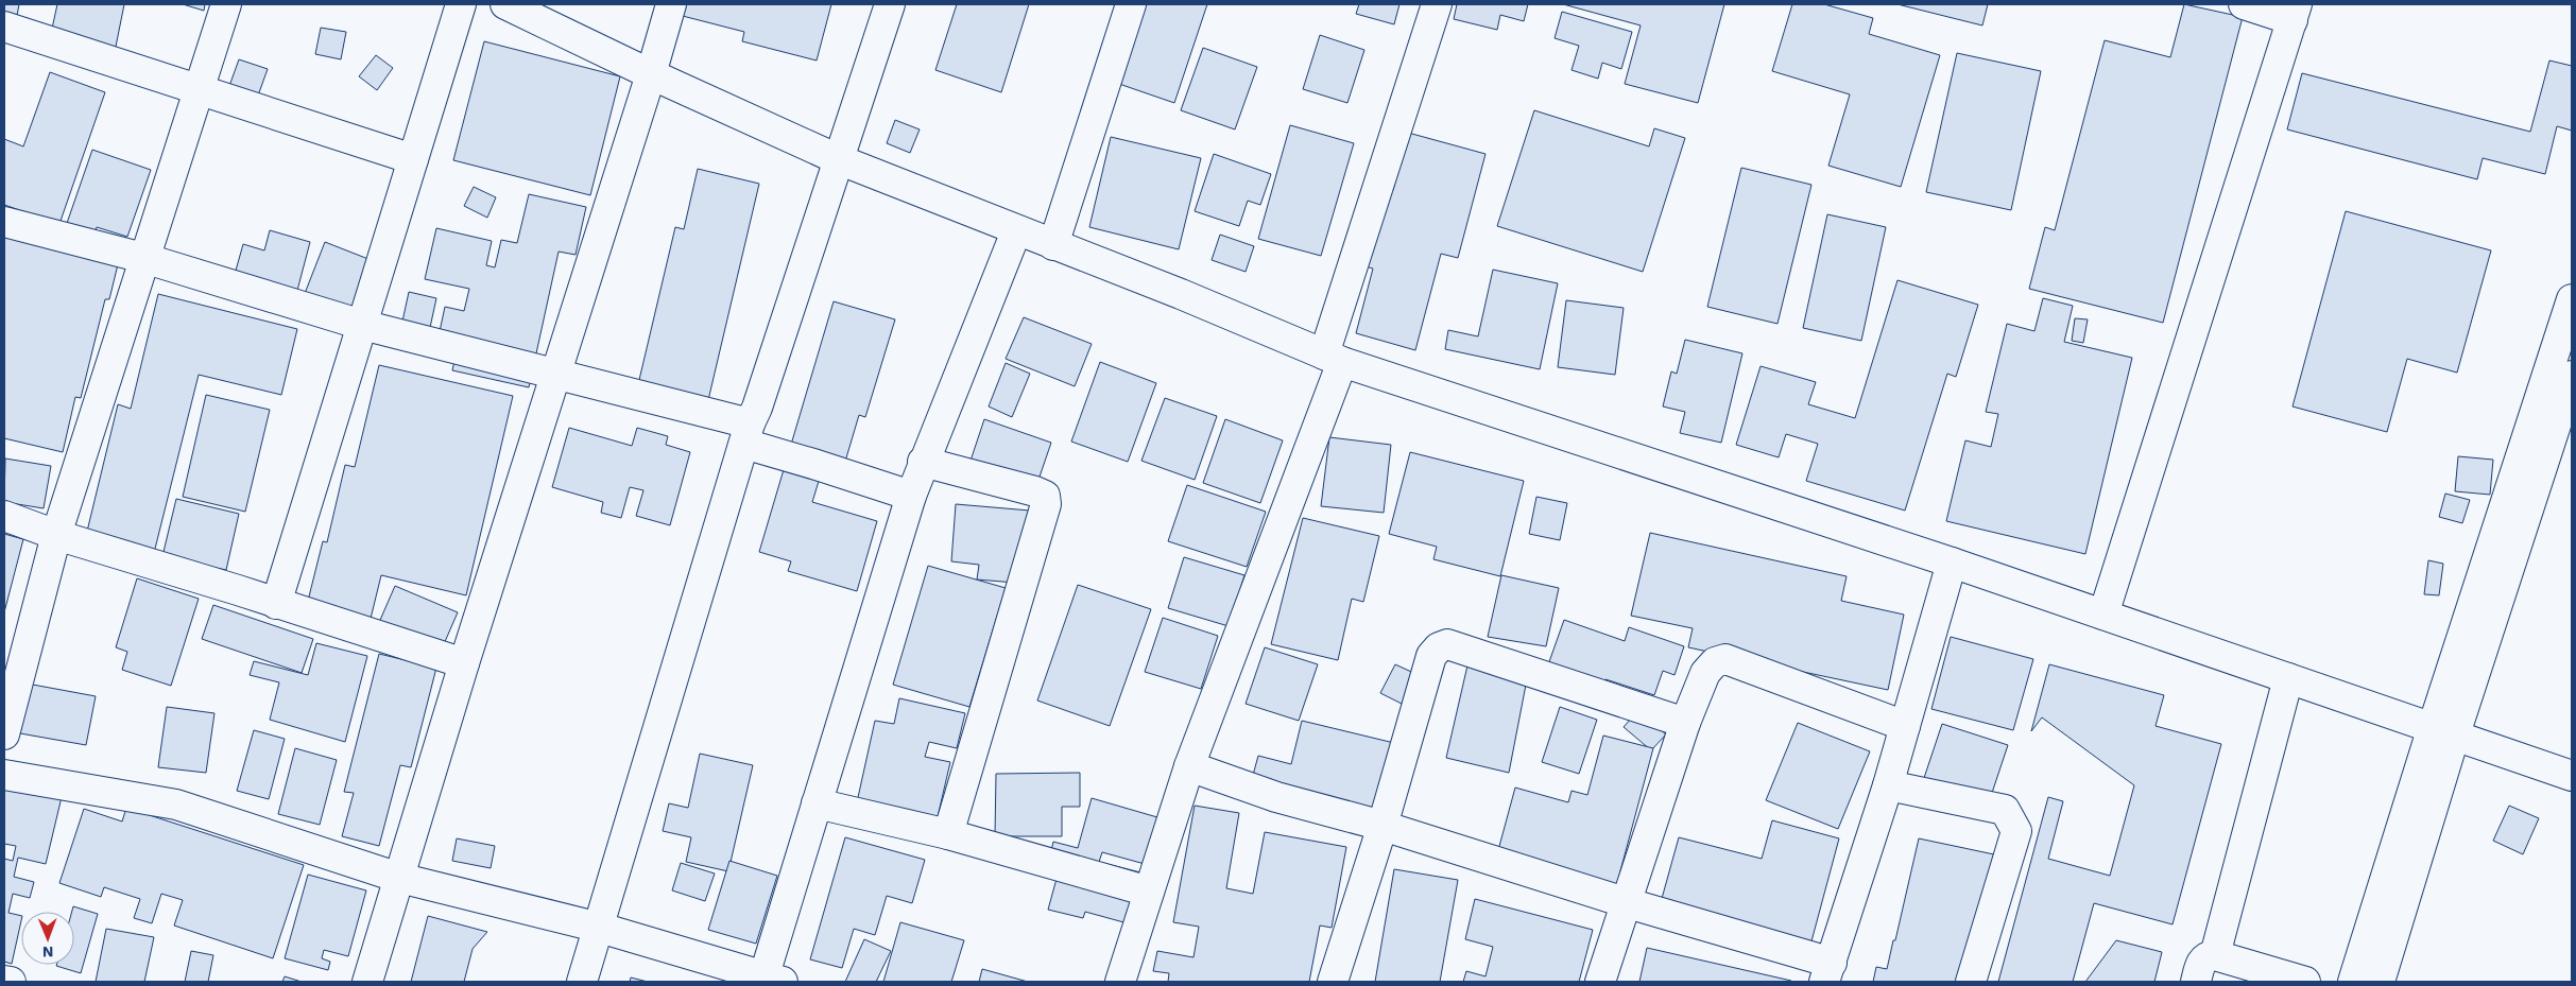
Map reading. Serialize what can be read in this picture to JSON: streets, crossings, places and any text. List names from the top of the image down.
{
  "north": "bottom"
}
